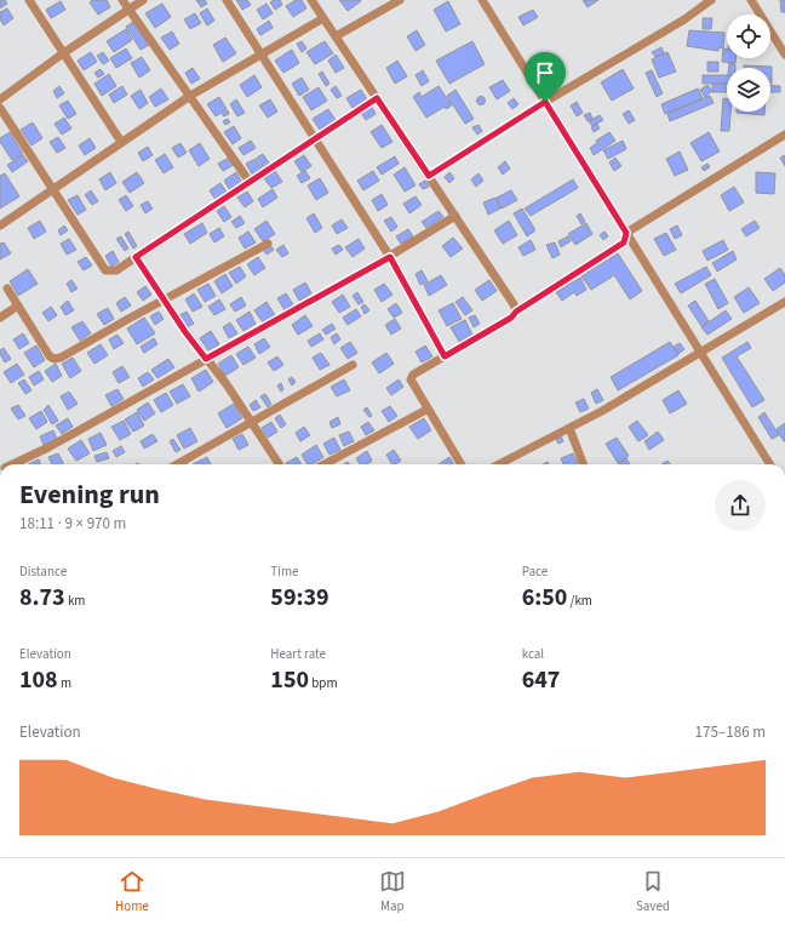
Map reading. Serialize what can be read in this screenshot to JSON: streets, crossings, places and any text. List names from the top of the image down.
{
  "page": {
    "heading": ["Evening run", "18:11 · 9 × 970 m"],
    "stats": [
      ["Distance", "8.73 km"],
      ["Time", "59:39"],
      ["Pace", "6:50 /km"],
      ["Elevation", "108 m"],
      ["Heart rate", "150 bpm"],
      ["kcal", "647"]
    ],
    "chart": ["Elevation", "175–186 m"],
    "tabs": ["Home", "Map", "Saved"]
  }
}
